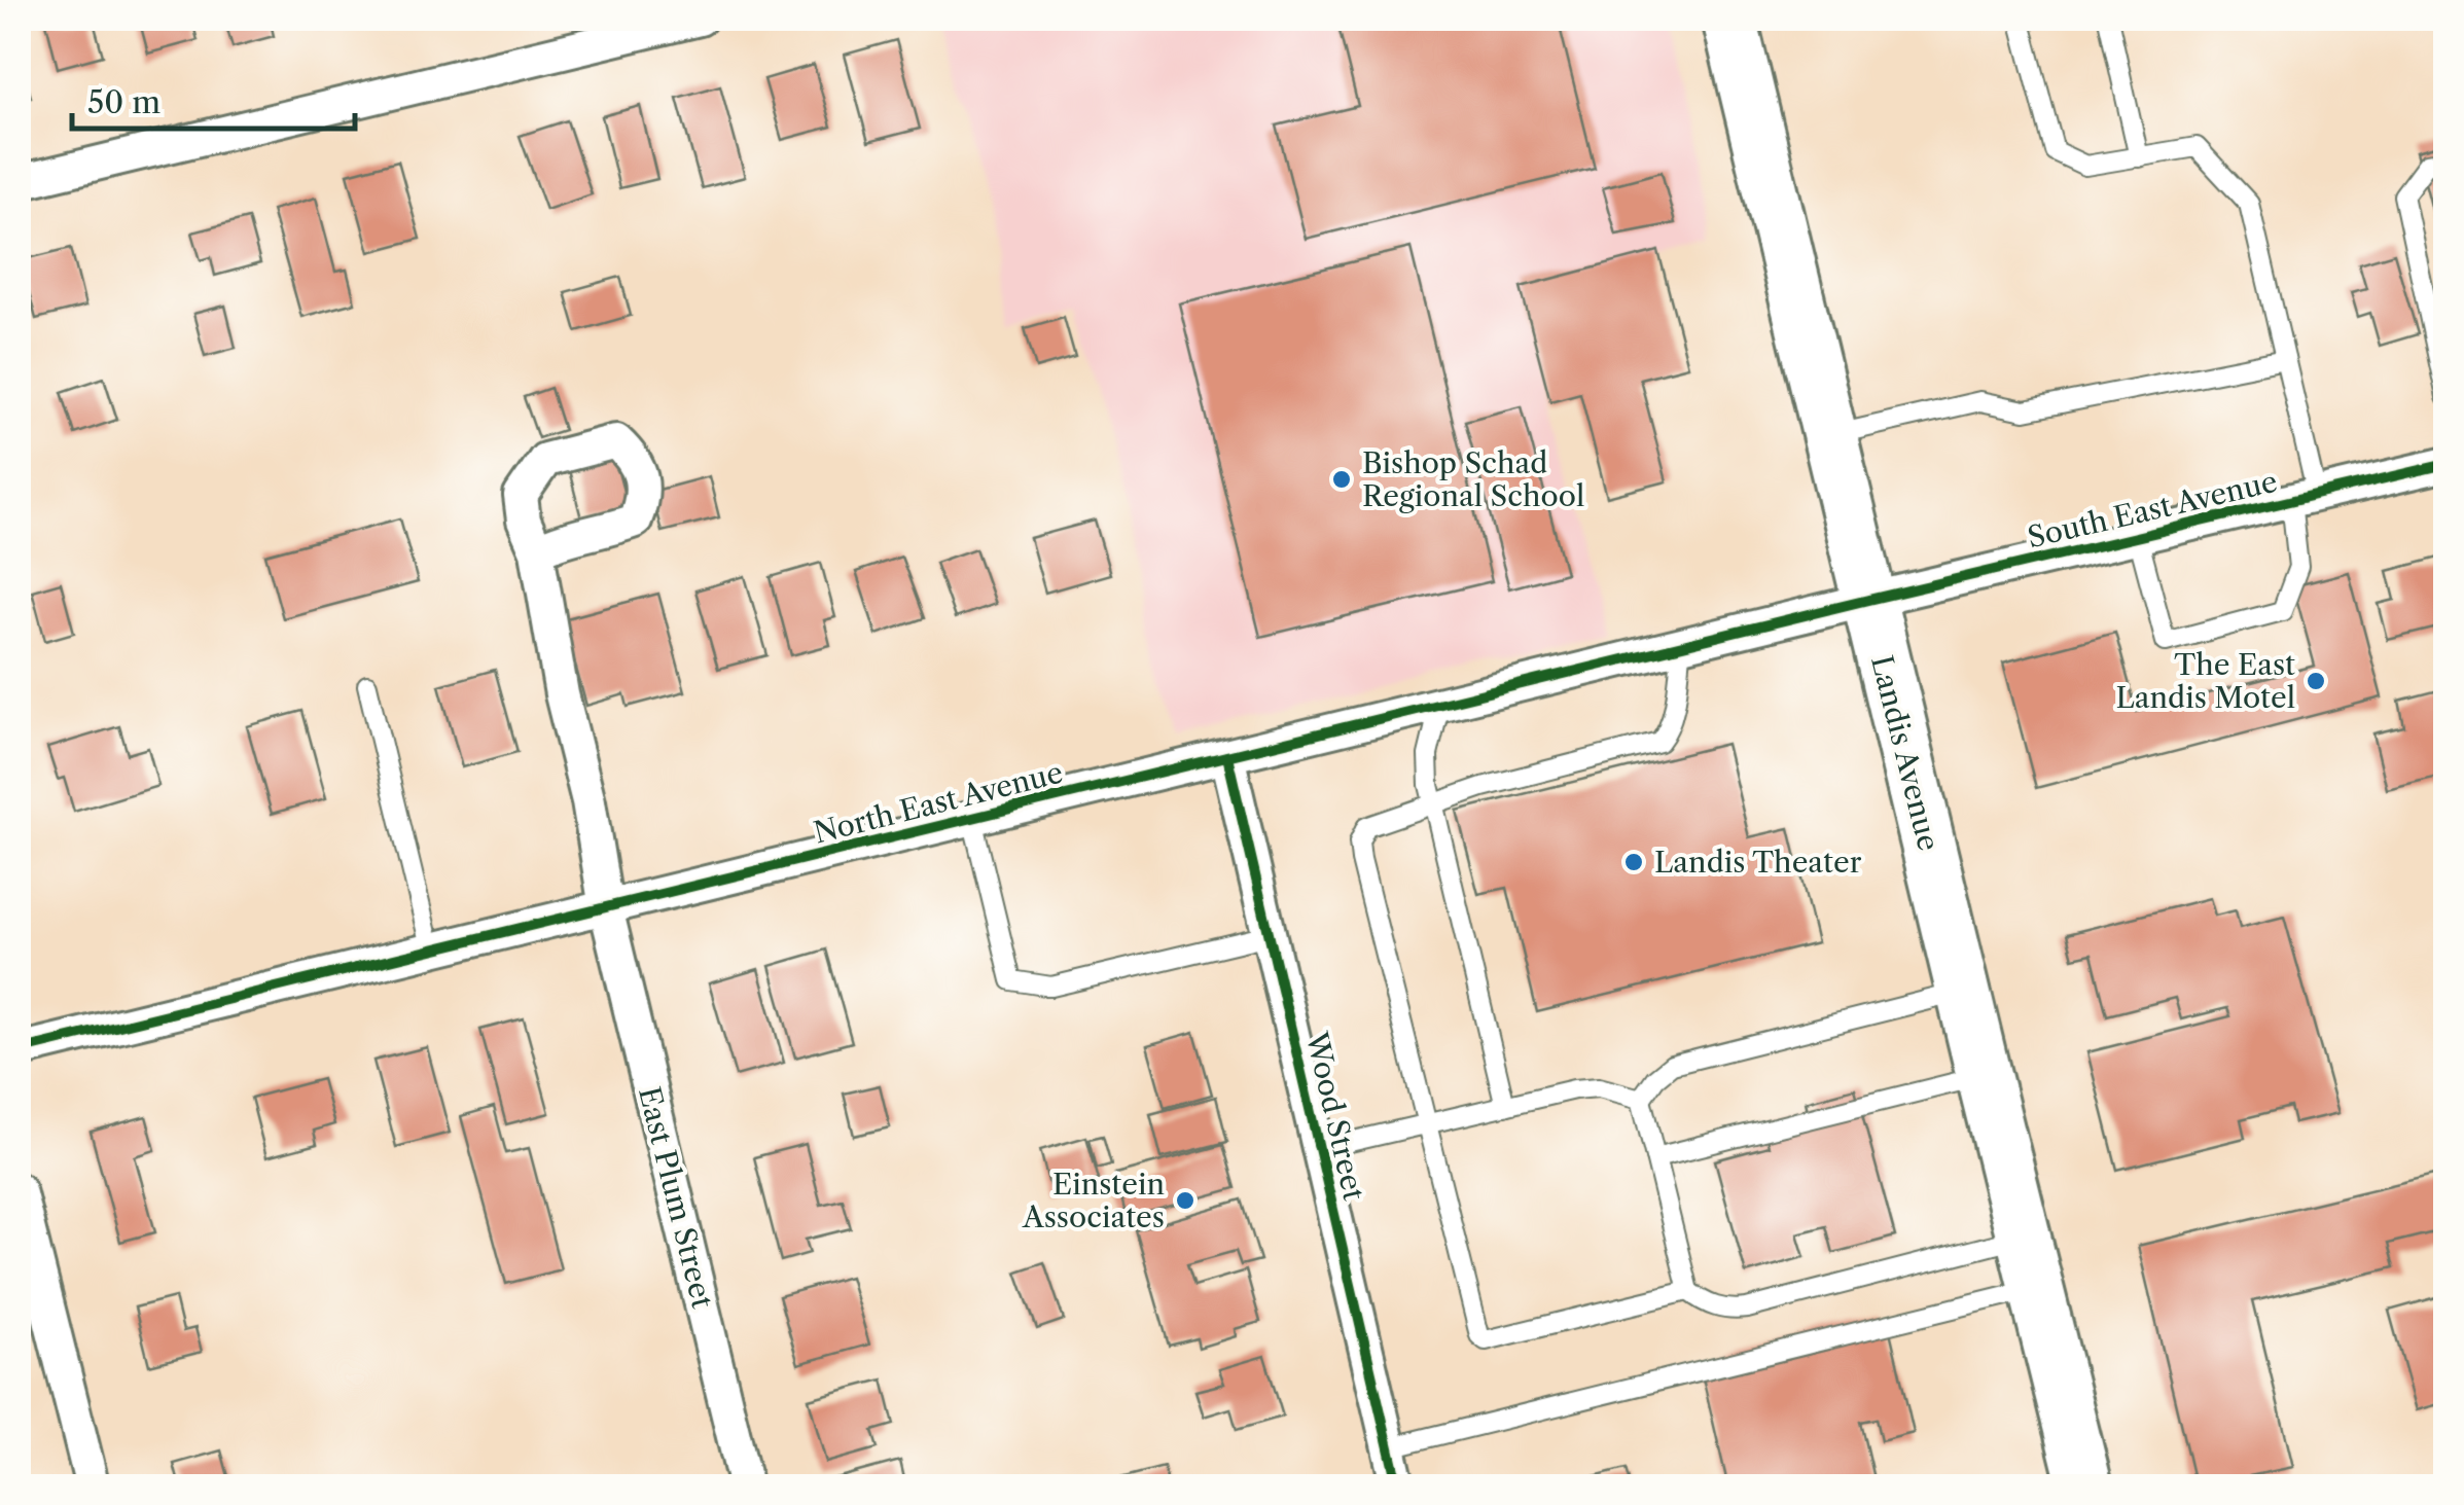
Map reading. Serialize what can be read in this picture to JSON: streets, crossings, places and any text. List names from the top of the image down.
{
  "streets": {
    "main road": ["Landis Avenue"],
    "street": [
      "South East Avenue",
      "North East Avenue",
      "Wood Street",
      "East Plum Street"
    ]
  },
  "crossings": [
    ["South East Avenue", "Landis Avenue"],
    ["South East Avenue", "North East Avenue"],
    ["Landis Avenue", "North East Avenue"],
    ["North East Avenue", "Wood Street"],
    ["North East Avenue", "East Plum Street"]
  ],
  "places": [
    "Bishop Schad Regional School",
    "The East Landis Motel",
    "Landis Theater",
    "Einstein Associates"
  ],
  "scale_bar": "50 m"
}
